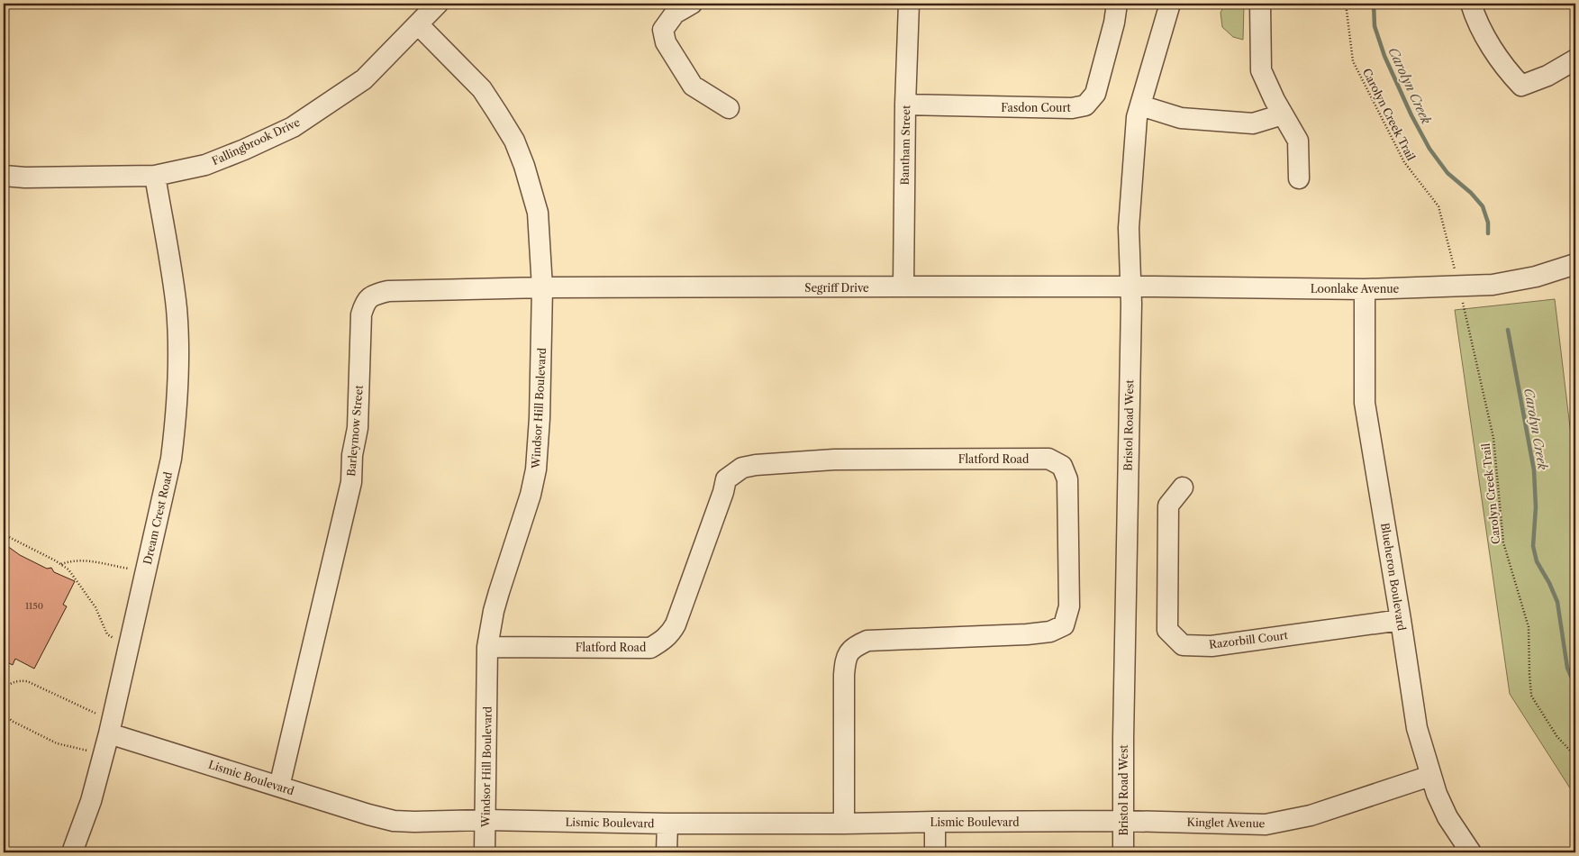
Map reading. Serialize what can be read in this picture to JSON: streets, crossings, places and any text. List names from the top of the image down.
{
  "streets": {
    "street": [
      "Fasdon Court",
      "Fallingbrook Drive",
      "Bantham Street",
      "Segriff Drive",
      "Loonlake Avenue",
      "Windsor Hill Boulevard",
      "Bristol Road West",
      "Barleymow Street",
      "Flatford Road",
      "Dream Crest Road",
      "Blueheron Boulevard",
      "Razorbill Court",
      "Lismic Boulevard",
      "Kinglet Avenue"
    ],
    "path": ["Carolyn Creek Trail"]
  },
  "crossings": [
    ["Fasdon Court", "Bantham Street"],
    ["Fallingbrook Drive", "Windsor Hill Boulevard"],
    ["Fallingbrook Drive", "Dream Crest Road"],
    ["Bantham Street", "Segriff Drive"],
    ["Segriff Drive", "Loonlake Avenue"],
    ["Segriff Drive", "Windsor Hill Boulevard"],
    ["Segriff Drive", "Bristol Road West"],
    ["Segriff Drive", "Barleymow Street"],
    ["Loonlake Avenue", "Bristol Road West"],
    ["Loonlake Avenue", "Blueheron Boulevard"],
    ["Windsor Hill Boulevard", "Barleymow Street"],
    ["Windsor Hill Boulevard", "Flatford Road"],
    ["Windsor Hill Boulevard", "Lismic Boulevard"],
    ["Bristol Road West", "Lismic Boulevard"],
    ["Bristol Road West", "Kinglet Avenue"],
    ["Barleymow Street", "Lismic Boulevard"],
    ["Flatford Road", "Lismic Boulevard"],
    ["Dream Crest Road", "Lismic Boulevard"],
    ["Blueheron Boulevard", "Razorbill Court"],
    ["Blueheron Boulevard", "Kinglet Avenue"],
    ["Lismic Boulevard", "Kinglet Avenue"]
  ],
  "water": ["Carolyn Creek"],
  "house_numbers": ["1150"]
}
